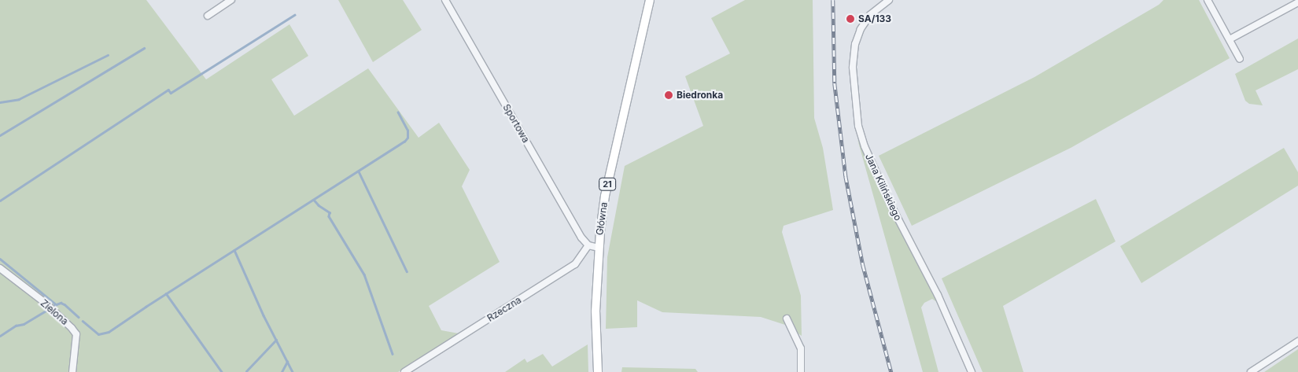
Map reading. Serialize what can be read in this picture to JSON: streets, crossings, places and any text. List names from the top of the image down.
{
  "streets": {
    "main road": ["21", "Główna"],
    "street": [
      "Sportowa",
      "Jana Kilińskiego",
      "Rzeczna",
      "Zielona"
    ]
  },
  "crossings": [
    ["Sportowa", "Rzeczna"]
  ],
  "places": ["SA/133", "Biedronka"]
}
